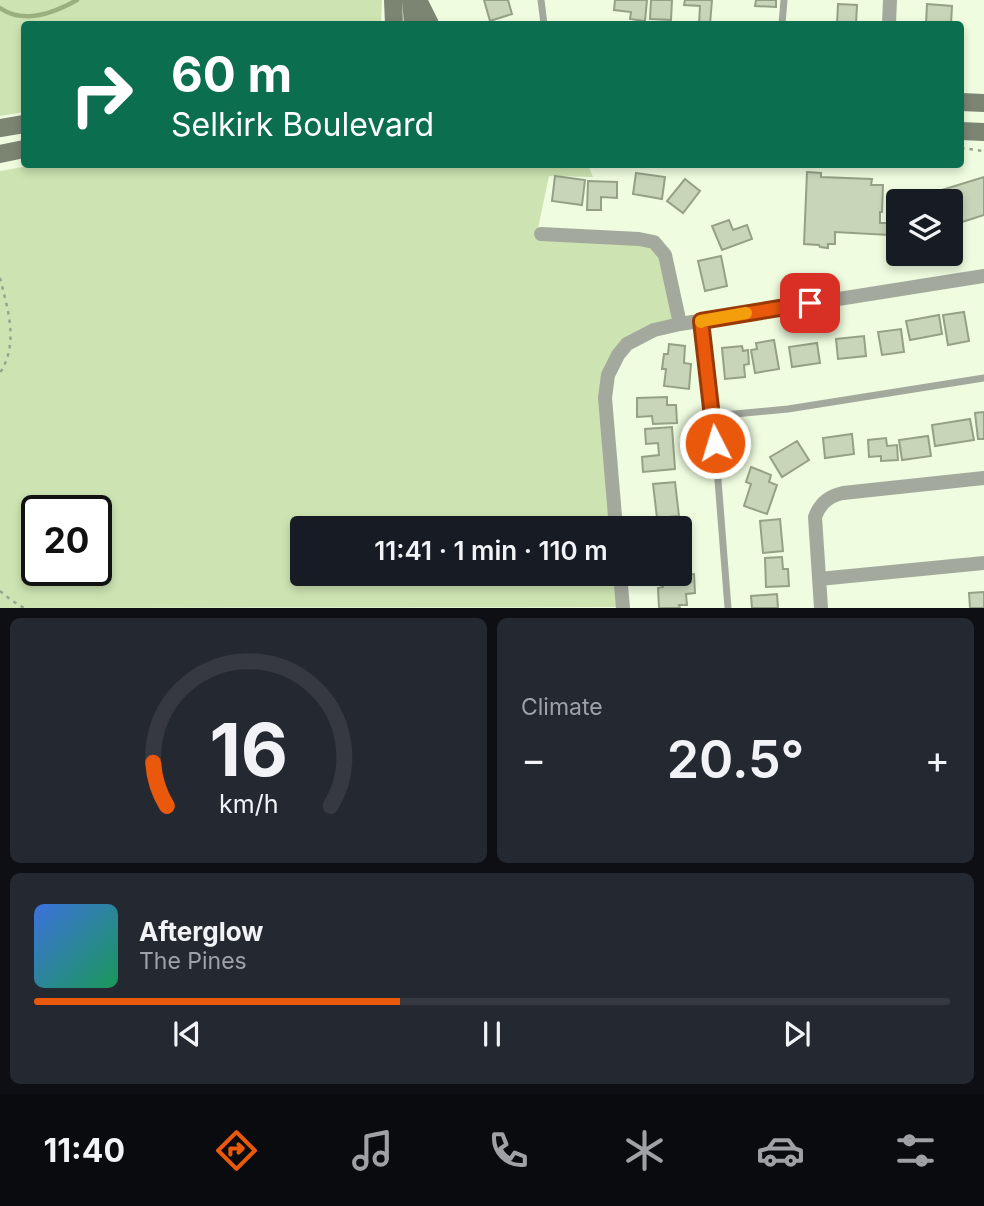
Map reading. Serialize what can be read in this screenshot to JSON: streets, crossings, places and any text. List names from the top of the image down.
{
  "page": {
    "turn": ["60 m", "Selkirk Boulevard"],
    "limit": "20",
    "trip": "11:41 · 1 min · 110 m",
    "tile": "Climate",
    "heat": ["−", "20.5°", "+"],
    "song": ["Afterglow", "The Pines"],
    "tabs": "11:40",
    "gauge": ["16", "km/h"]
  }
}
